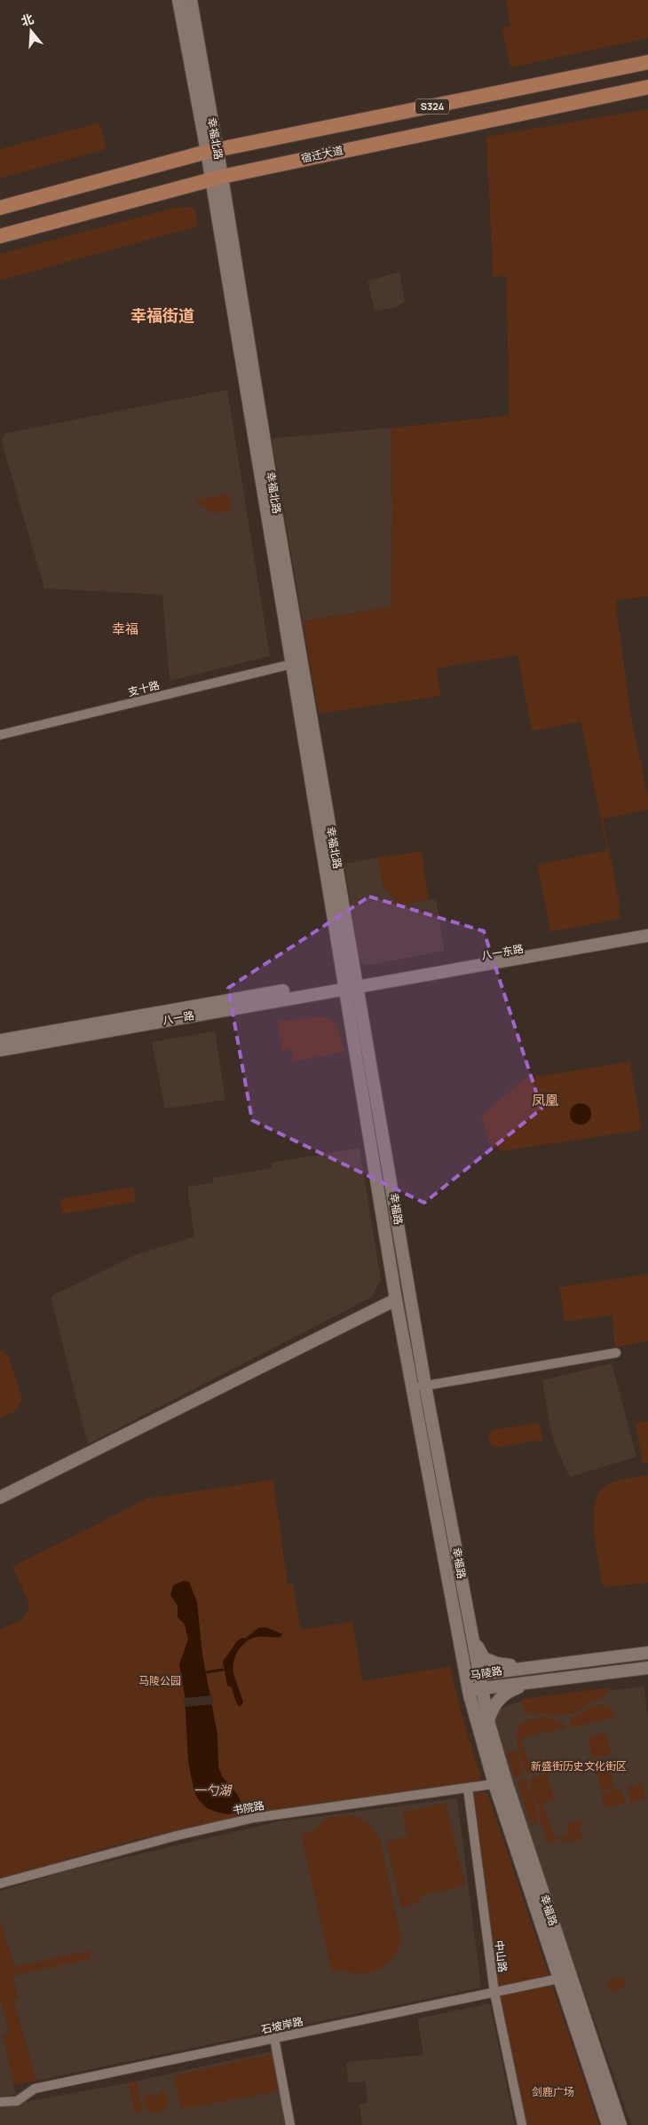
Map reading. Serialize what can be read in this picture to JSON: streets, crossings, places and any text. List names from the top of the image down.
{
  "streets": {
    "main road": [
      "S324",
      "幸福北路",
      "宿迁大道",
      "八一东路",
      "八一路",
      "幸福路",
      "马陵路"
    ],
    "street": [
      "支十路",
      "书院路",
      "中山路",
      "石坡岸路"
    ]
  },
  "crossings": [
    ["S324", "幸福北路"],
    ["幸福北路", "宿迁大道"],
    ["幸福北路", "支十路"],
    ["幸福北路", "八一东路"],
    ["幸福北路", "八一路"],
    ["幸福北路", "幸福路"],
    ["八一东路", "八一路"],
    ["八一东路", "幸福路"],
    ["八一路", "幸福路"],
    ["幸福路", "马陵路"],
    ["幸福路", "书院路"],
    ["幸福路", "石坡岸路"],
    ["书院路", "中山路"],
    ["中山路", "石坡岸路"]
  ],
  "districts": ["幸福街道", "幸福", "凤凰"],
  "water": ["一勺湖"],
  "parks": ["马陵公园", "新盛街历史文化街区", "剑鹿广场"],
  "north": "top"
}
